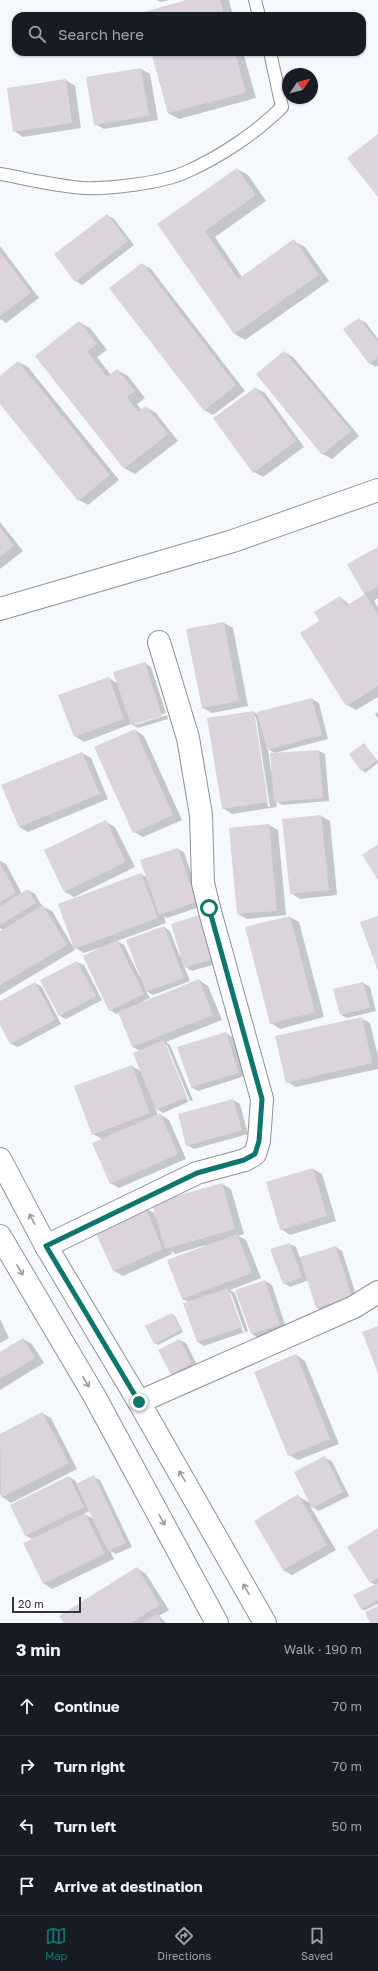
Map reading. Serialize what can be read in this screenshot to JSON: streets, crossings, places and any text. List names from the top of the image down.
{
  "scale_bar": "20 m",
  "north": "top right",
  "page": {
    "search": "Search here",
    "scale": "20 m",
    "heading": ["3 min", "Walk · 190 m"],
    "list": [
      ["Continue", "70 m"],
      ["Turn right", "70 m"],
      ["Turn left", "50 m"],
      "Arrive at destination"
    ],
    "nav": ["Map", "Directions", "Saved"]
  }
}
